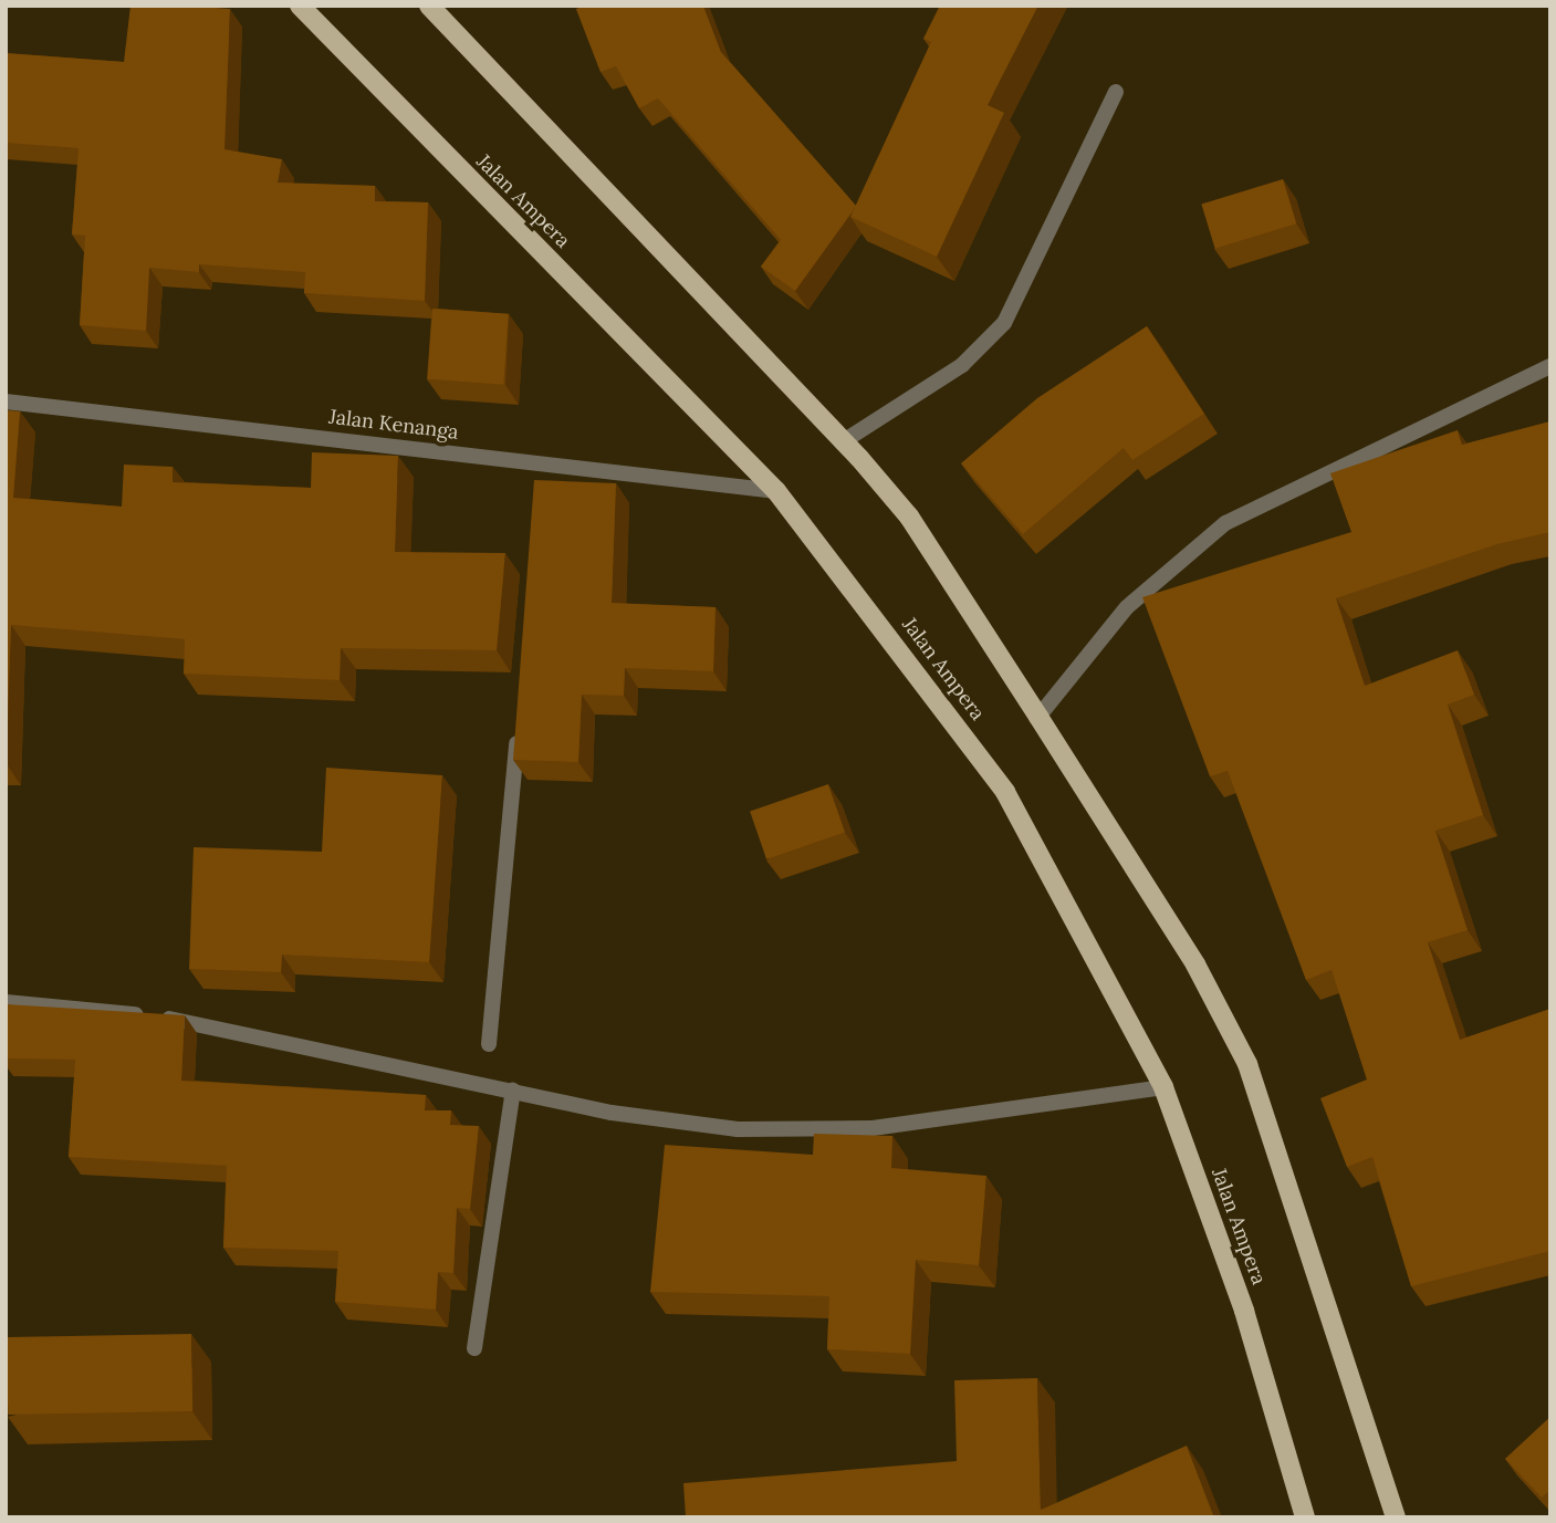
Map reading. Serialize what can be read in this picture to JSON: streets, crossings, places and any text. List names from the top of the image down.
{
  "streets": {
    "main road": ["Jalan Ampera"],
    "street": ["Jalan Kenanga"]
  },
  "crossings": [
    ["Jalan Ampera", "Jalan Kenanga"]
  ]
}
